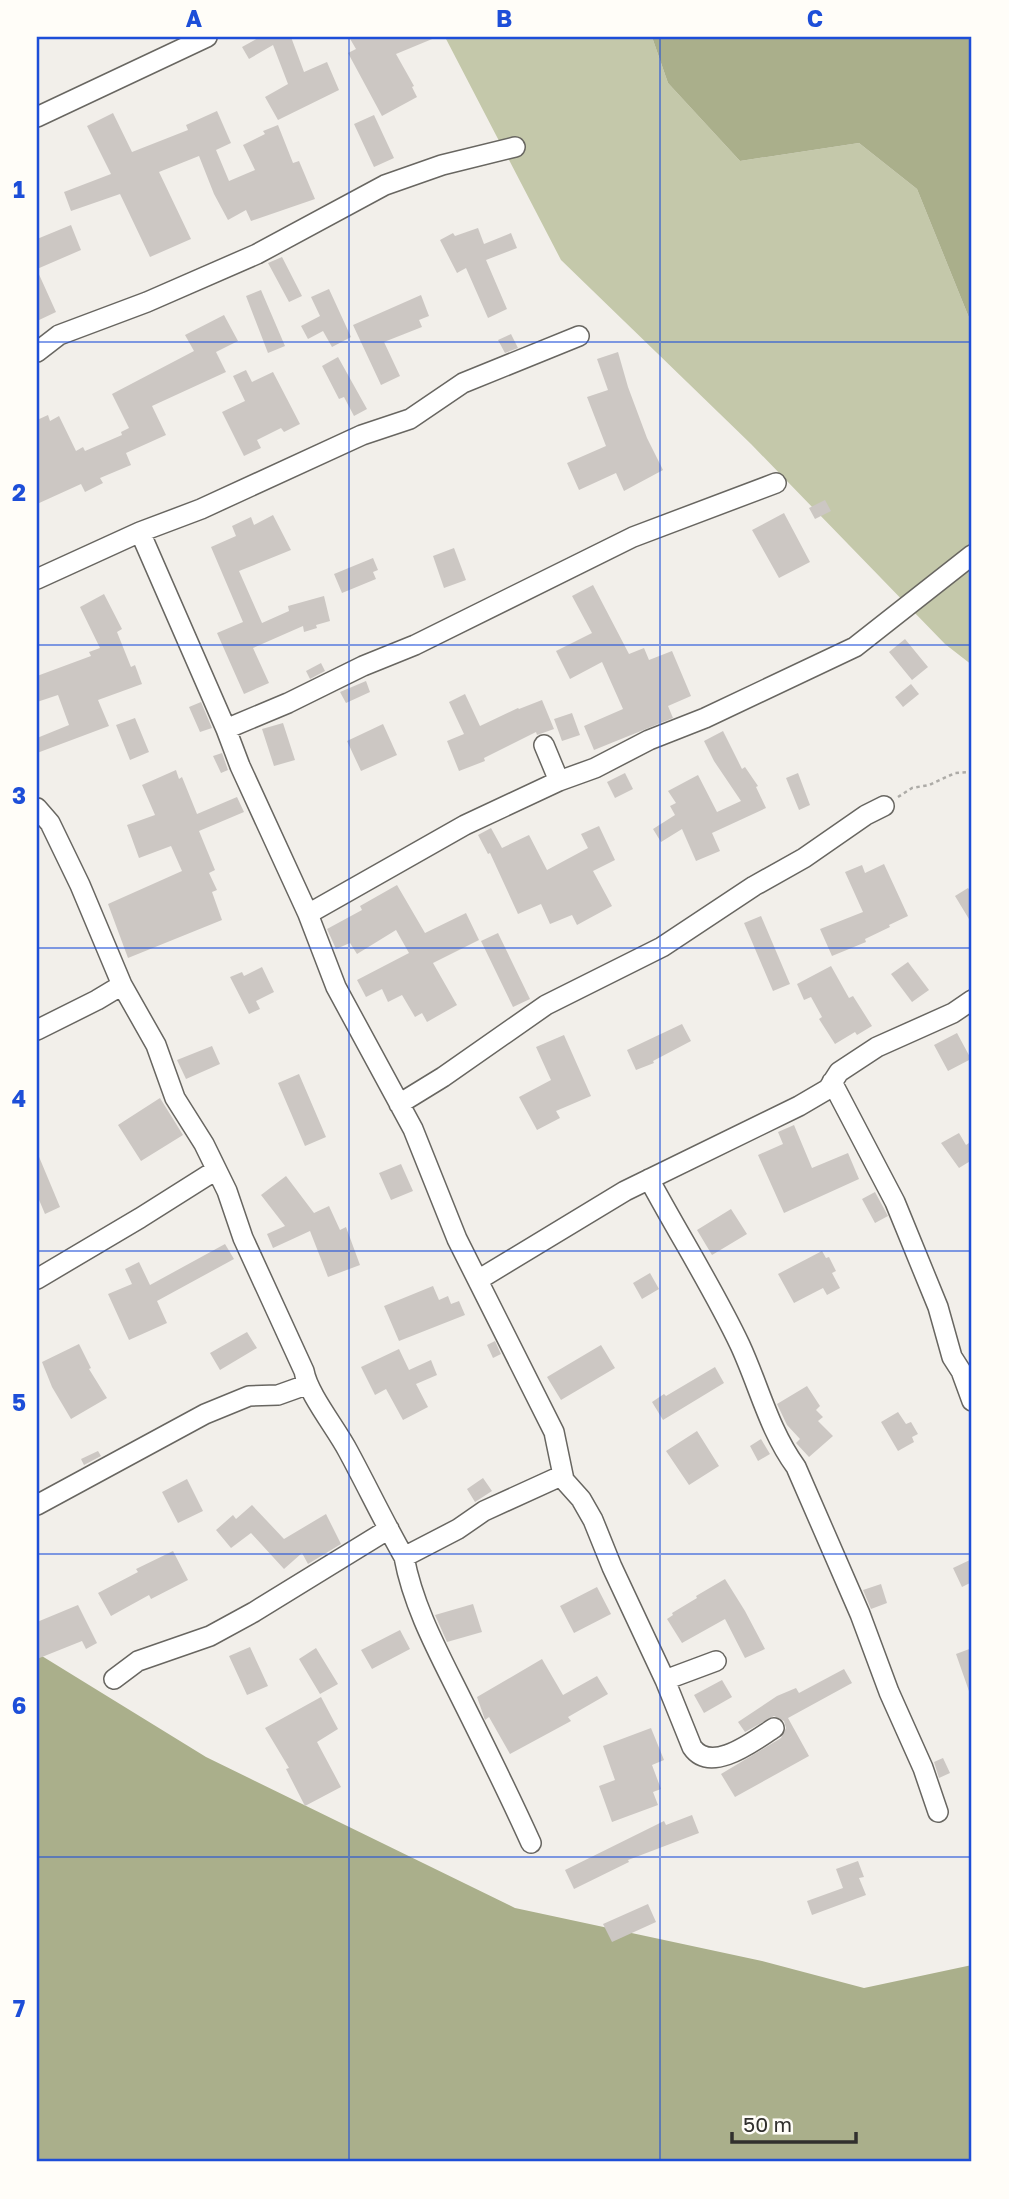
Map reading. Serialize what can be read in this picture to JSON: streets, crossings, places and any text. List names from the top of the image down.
{
  "scale_bar": "50 m",
  "grid": {
    "columns": ["A", "B", "C"],
    "rows": [
      "1",
      "2",
      "3",
      "4",
      "5",
      "6",
      "7"
    ]
  }
}
